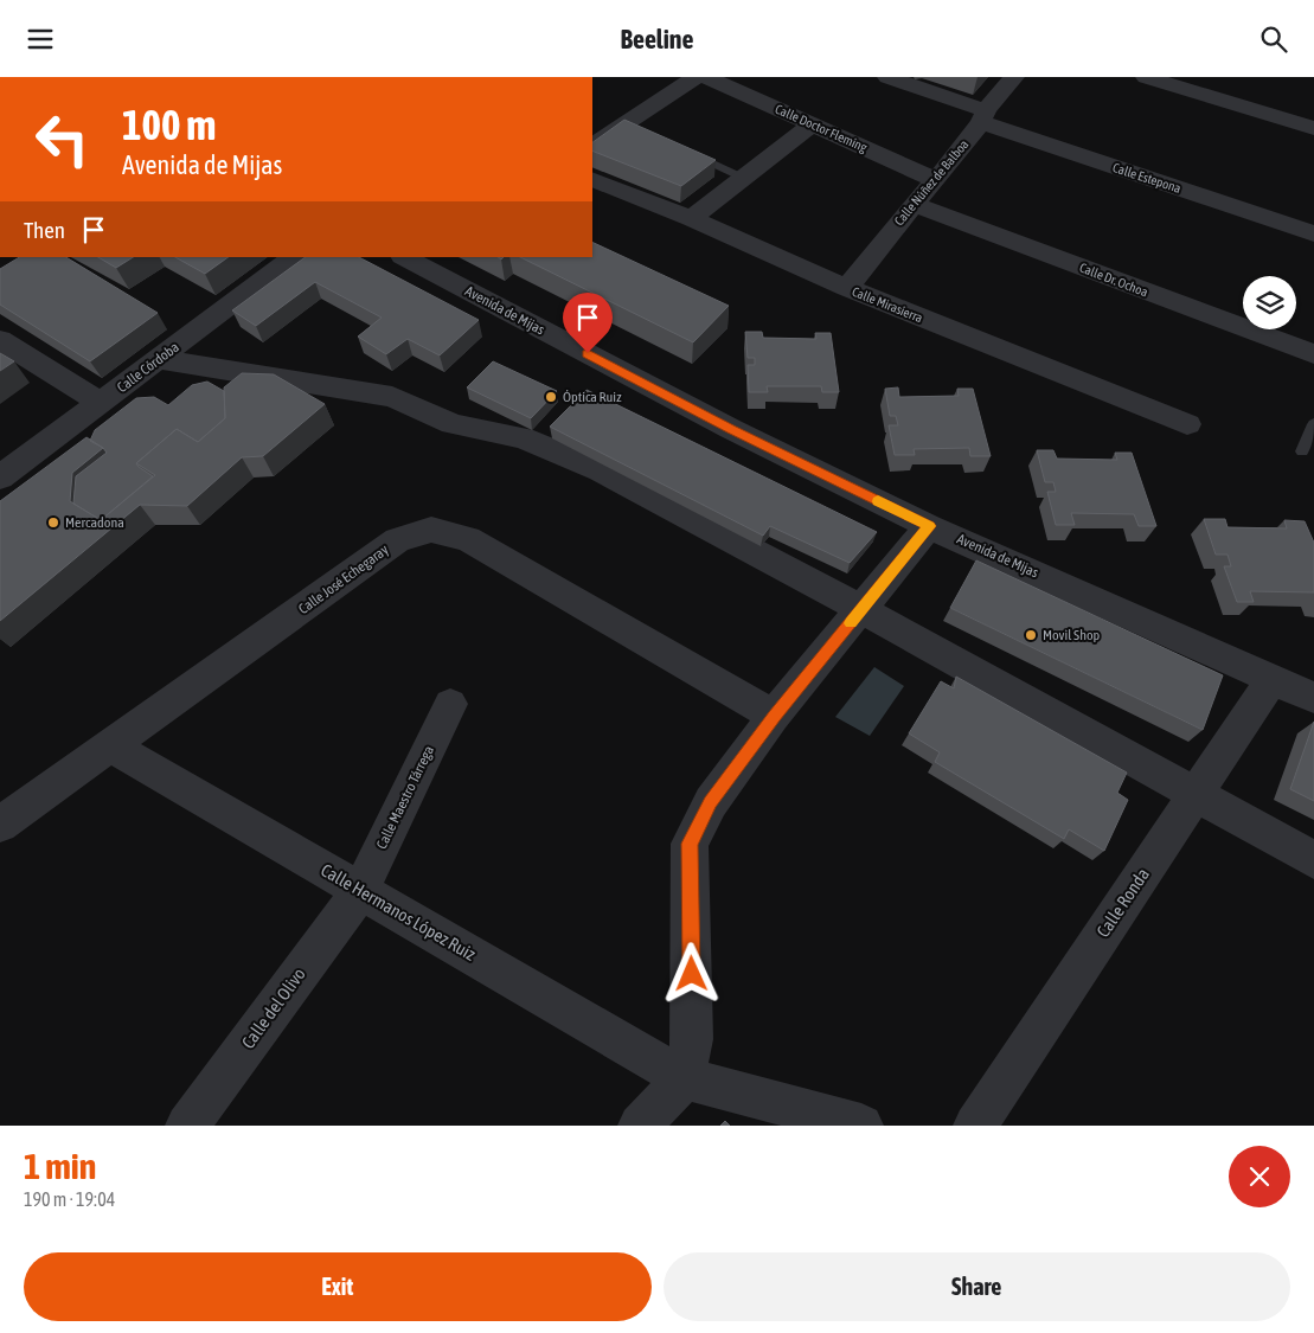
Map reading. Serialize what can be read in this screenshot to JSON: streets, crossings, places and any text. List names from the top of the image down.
{
  "streets": {
    "street": [
      "Calle Doctor Fleming",
      "Calle Estepona",
      "Calle Núñez de Balboa",
      "Calle Dr. Ochoa",
      "Calle Mirasierra",
      "Avenida de Mijas",
      "Calle Córdoba",
      "Calle José Echegaray",
      "Calle Maestro Tárrega",
      "Calle Ronda",
      "Calle Hermanos López Ruiz",
      "Calle del Olivo"
    ]
  },
  "crossings": [
    ["Calle Doctor Fleming", "Calle Núñez de Balboa"],
    ["Calle Estepona", "Calle Núñez de Balboa"],
    ["Calle Núñez de Balboa", "Calle Dr. Ochoa"],
    ["Calle Núñez de Balboa", "Calle Mirasierra"],
    ["Avenida de Mijas", "Calle Ronda"],
    ["Calle José Echegaray", "Calle Hermanos López Ruiz"],
    ["Calle Maestro Tárrega", "Calle Hermanos López Ruiz"],
    ["Calle Maestro Tárrega", "Calle del Olivo"],
    ["Calle Hermanos López Ruiz", "Calle del Olivo"]
  ],
  "places": ["Óptica Ruiz", "Mercadona", "Movil Shop"],
  "page": {
    "header": "Beeline",
    "turn": ["100 m", "Avenida de Mijas"],
    "then": "Then",
    "heading": ["1 min", "190 m · 19:04"],
    "buttons": ["Exit", "Share"]
  }
}
